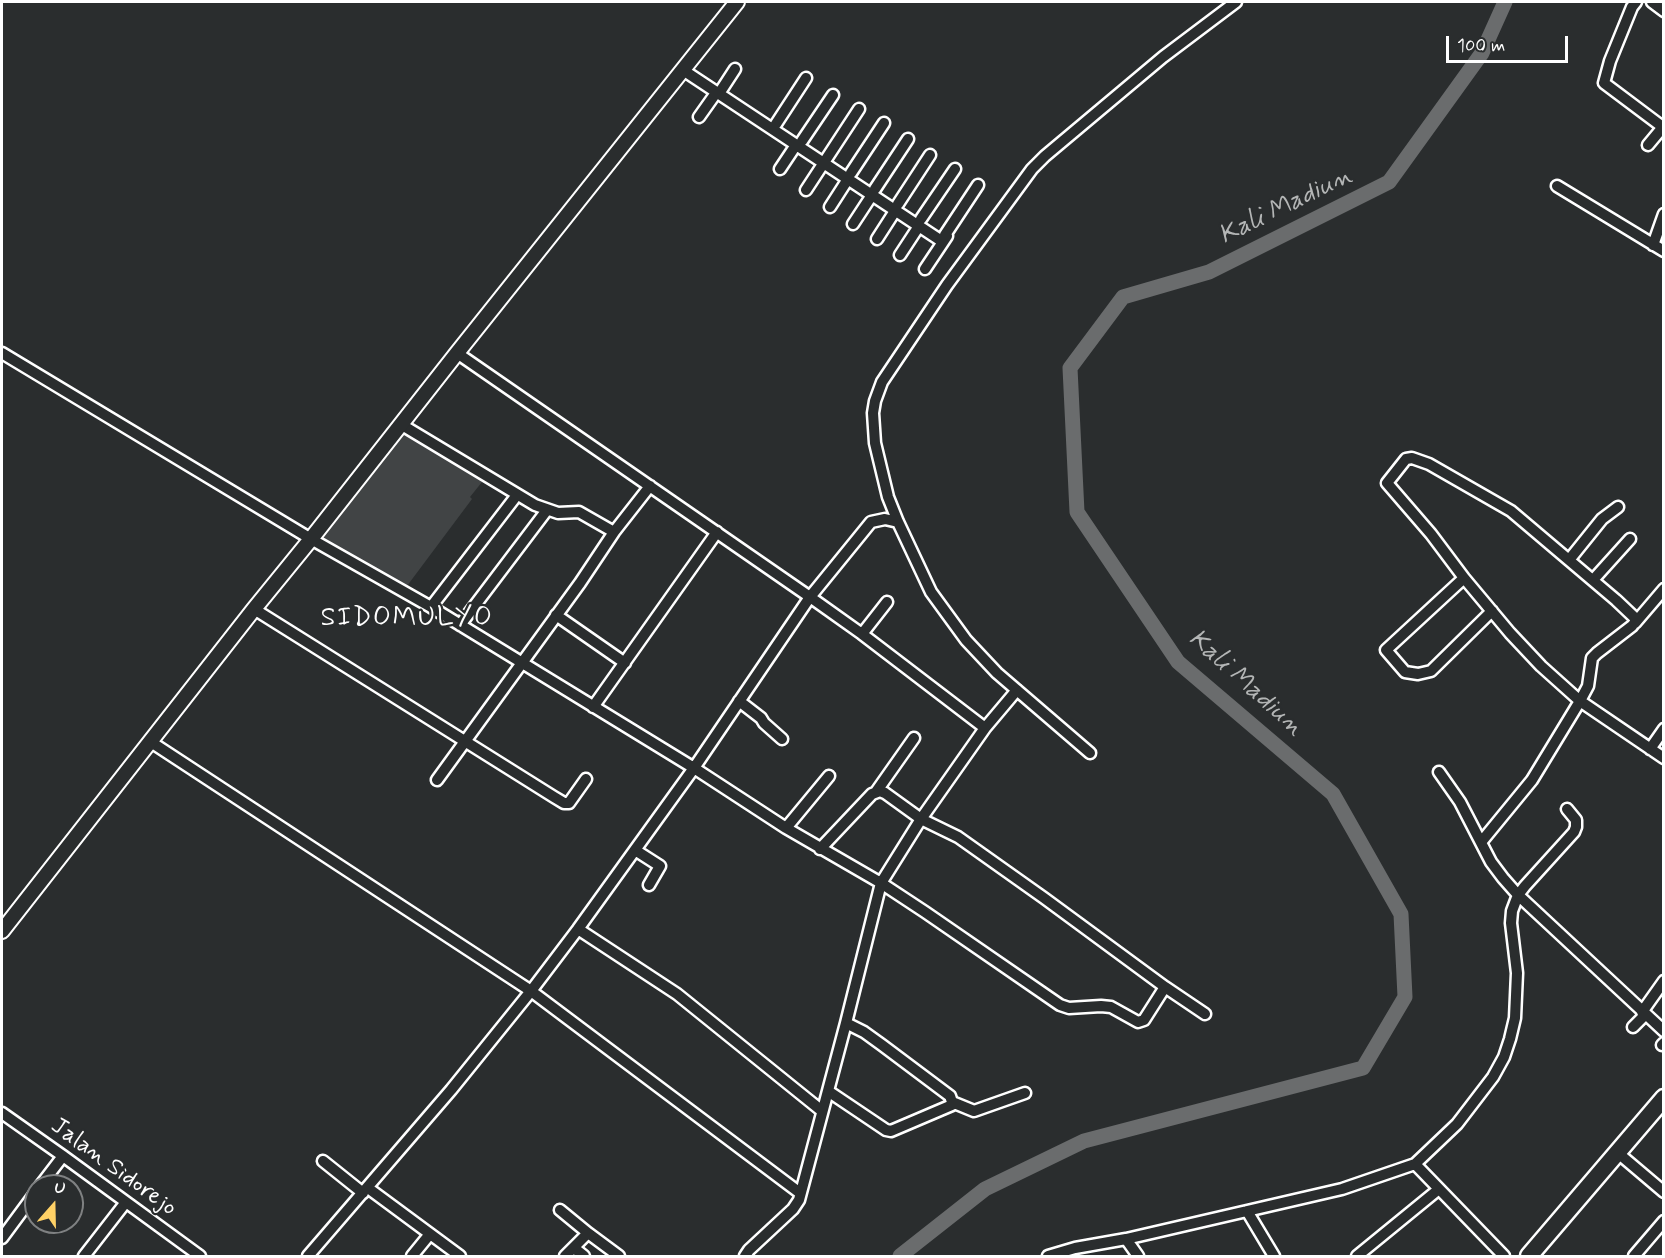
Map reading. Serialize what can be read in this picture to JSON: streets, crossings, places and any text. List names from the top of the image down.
{
  "streets": {
    "street": ["Jalan Sidorejo"]
  },
  "districts": ["SIDOMULYO"],
  "water": ["Kali Madiun"],
  "scale_bar": "100 m",
  "north": "top"
}
